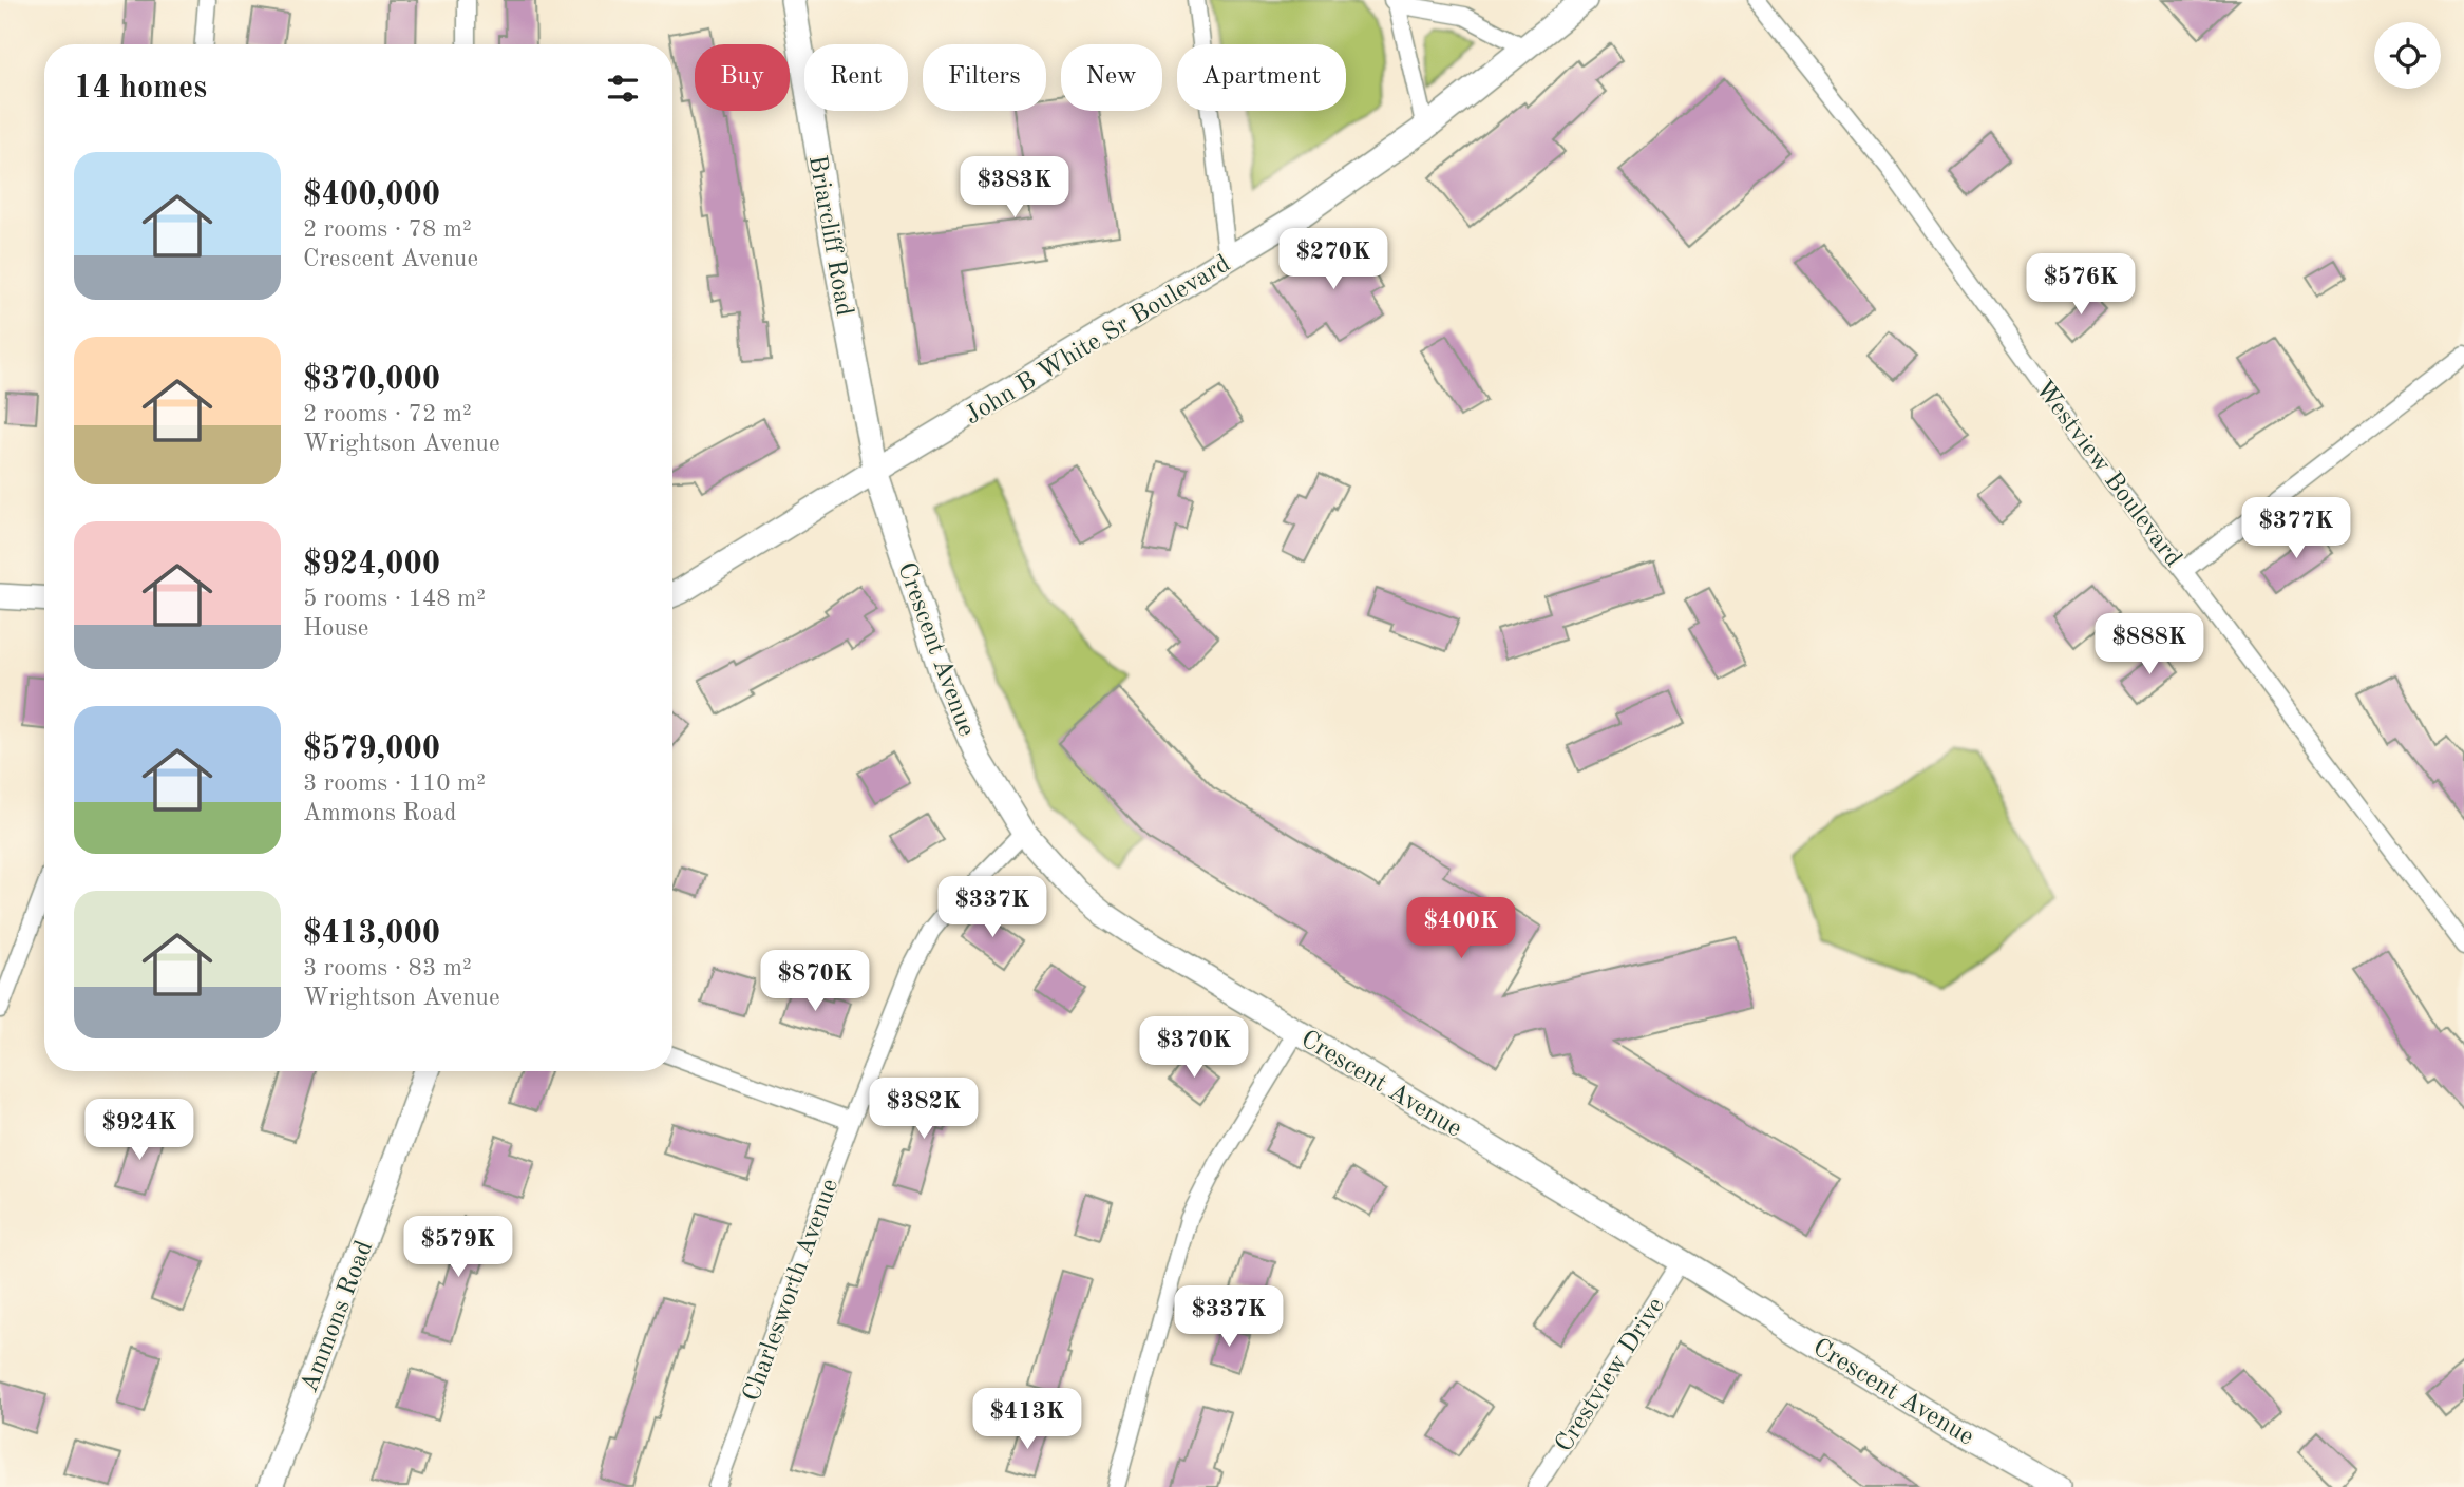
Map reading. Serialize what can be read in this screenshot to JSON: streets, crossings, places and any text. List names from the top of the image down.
{
  "streets": {
    "street": [
      "Briarcliff Road",
      "John B White Sr Boulevard",
      "Westview Boulevard",
      "Crescent Avenue",
      "Charlesworth Avenue",
      "Ammons Road",
      "Crestview Drive"
    ]
  },
  "crossings": [
    ["Briarcliff Road", "John B White Sr Boulevard"],
    ["Briarcliff Road", "Crescent Avenue"],
    ["John B White Sr Boulevard", "Crescent Avenue"],
    ["Crescent Avenue", "Charlesworth Avenue"],
    ["Crescent Avenue", "Crestview Drive"]
  ],
  "page": {
    "chip": [
      "Buy",
      "Rent",
      "Filters",
      "New",
      "Apartment"
    ],
    "heading": "14 homes",
    "list": [
      {
        "name": "$400,000",
        "note": "2 rooms · 78 m² · Crescent Avenue"
      },
      {
        "name": "$370,000",
        "note": "2 rooms · 72 m² · Wrightson Avenue"
      },
      {
        "name": "$924,000",
        "note": "5 rooms · 148 m² · House"
      },
      {
        "name": "$579,000",
        "note": "3 rooms · 110 m² · Ammons Road"
      },
      {
        "name": "$413,000",
        "note": "3 rooms · 83 m² · Wrightson Avenue"
      }
    ],
    "price": [
      "$383K",
      "$270K",
      "$576K",
      "$377K",
      "$888K",
      "$337K",
      "$400K",
      "$870K",
      "$370K",
      "$382K",
      "$924K",
      "$579K",
      "$337K",
      "$413K"
    ]
  }
}
